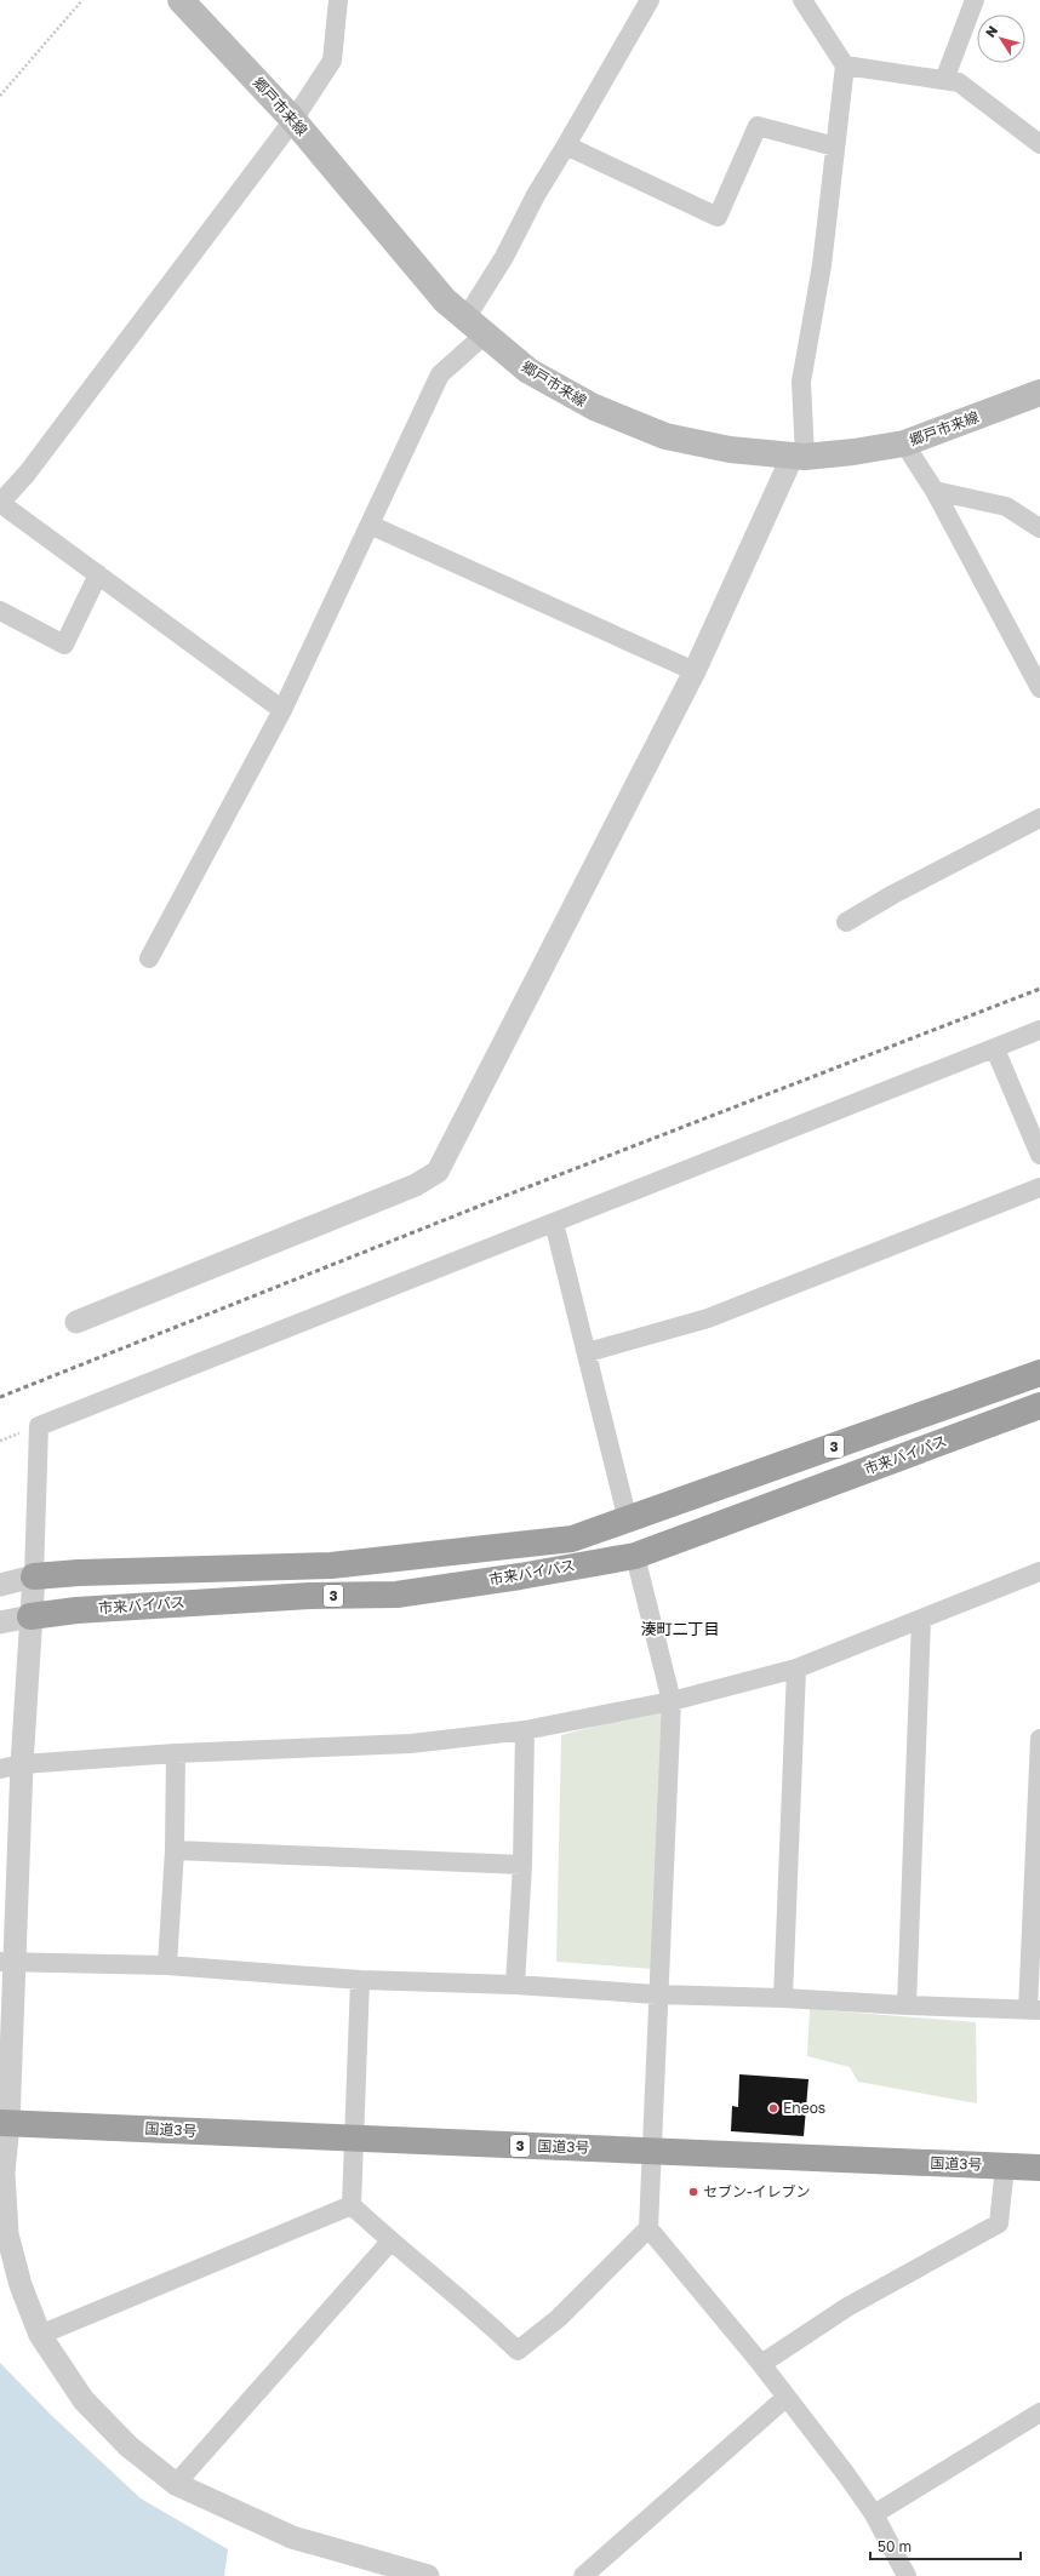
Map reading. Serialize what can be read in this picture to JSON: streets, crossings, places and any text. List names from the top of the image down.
{
  "streets": {
    "highway": ["3", "市来バイパス", "国道3号"],
    "main road": ["郷戸市来線"]
  },
  "districts": ["湊町二丁目"],
  "places": ["Eneos", "セブン-イレブン"],
  "scale_bar": "50 m",
  "north": "top left"
}
